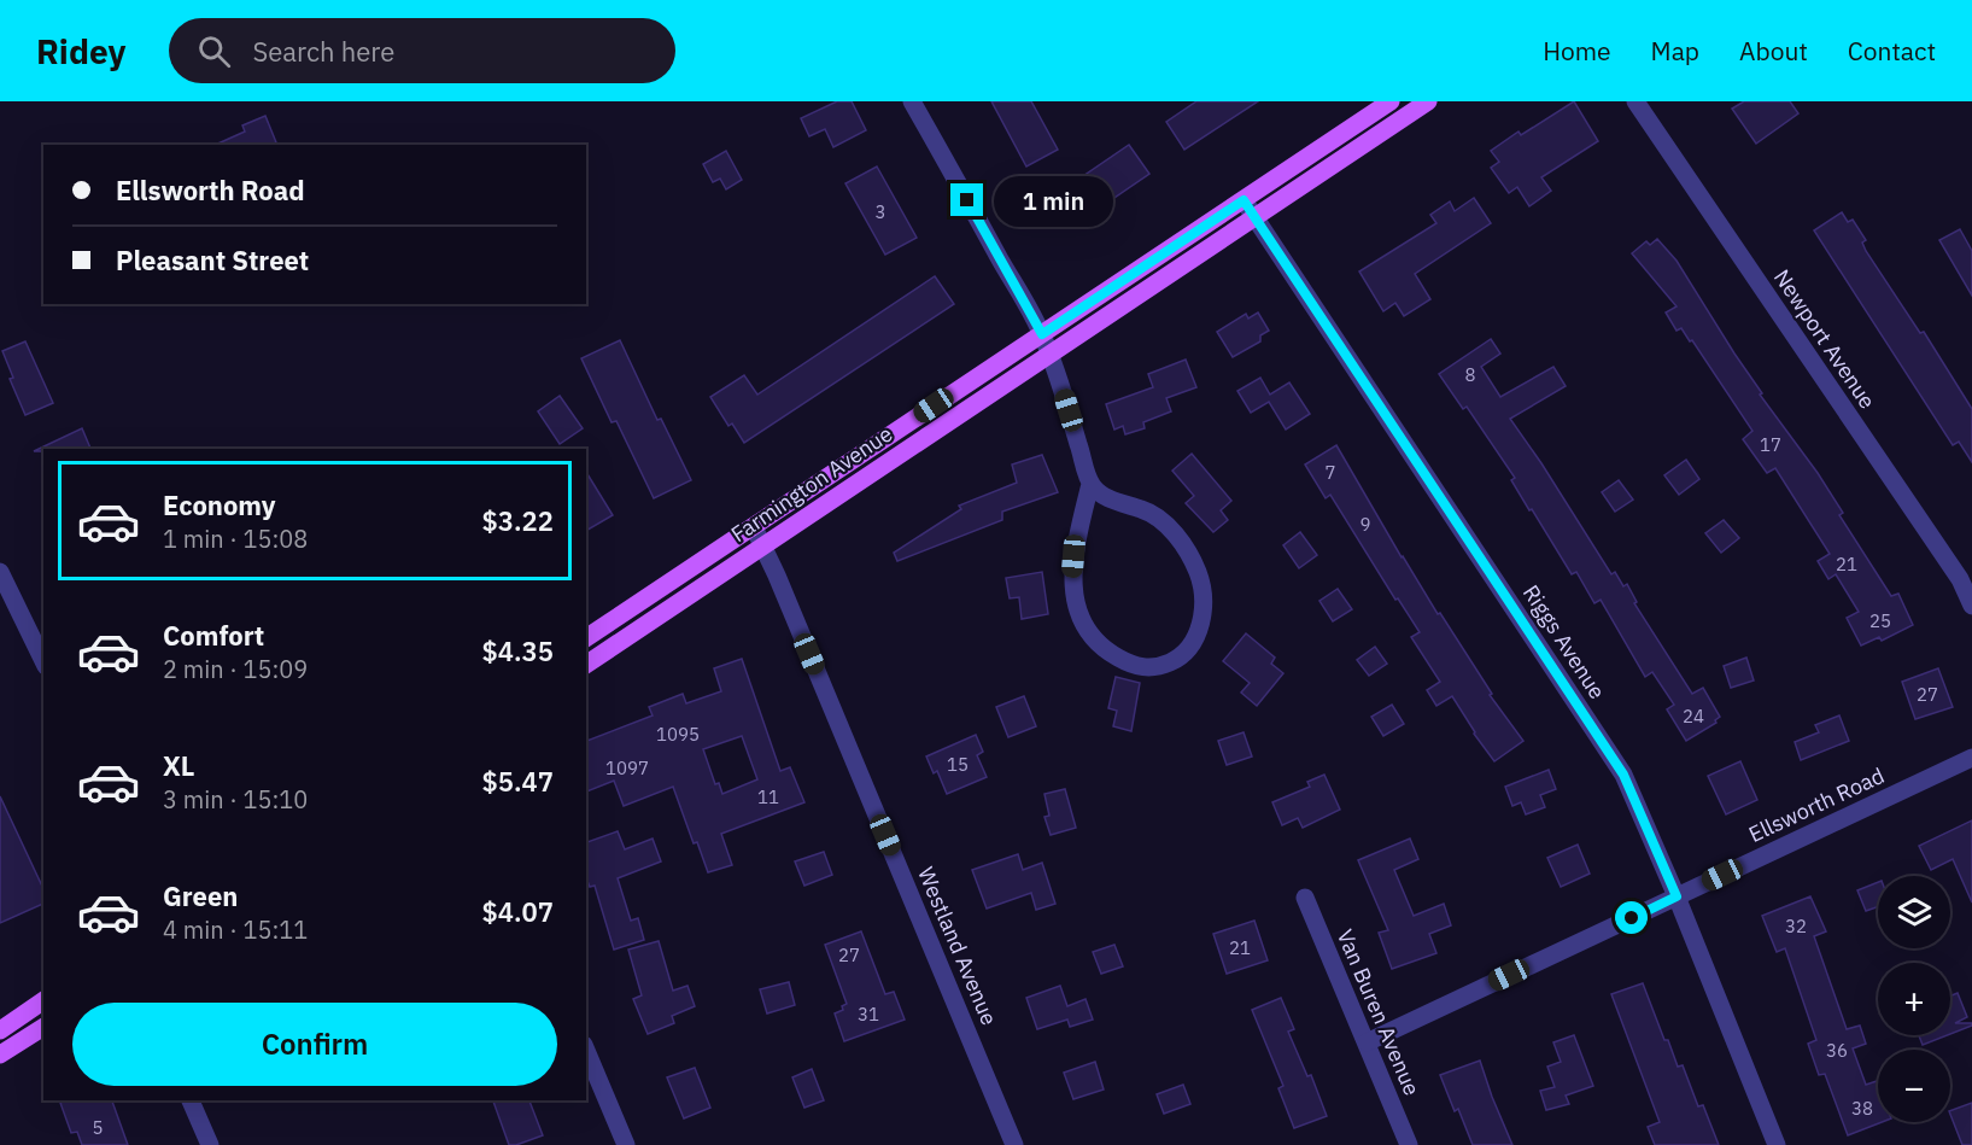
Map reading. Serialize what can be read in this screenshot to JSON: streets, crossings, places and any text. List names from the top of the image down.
{
  "streets": {
    "main road": ["Farmington Avenue"],
    "street": [
      "Newport Avenue",
      "Riggs Avenue",
      "Ellsworth Road",
      "Westland Avenue",
      "Van Buren Avenue"
    ]
  },
  "crossings": [
    ["Farmington Avenue", "Riggs Avenue"],
    ["Farmington Avenue", "Westland Avenue"],
    ["Riggs Avenue", "Ellsworth Road"],
    ["Ellsworth Road", "Van Buren Avenue"]
  ],
  "house_numbers": [
    "3",
    "8",
    "17",
    "7",
    "9",
    "21",
    "25",
    "27",
    "24",
    "1095",
    "15",
    "1097",
    "11",
    "32",
    "21",
    "27",
    "31",
    "36",
    "38",
    "5"
  ],
  "page": {
    "header": "Ridey",
    "search": "Search here",
    "nav": [
      "Home",
      "Map",
      "About",
      "Contact"
    ],
    "banner": ["Ellsworth Road", "Pleasant Street"],
    "bubble": "1 min",
    "list": [
      {
        "name": "Economy",
        "note": "1 min · 15:08",
        "value": "$3.22"
      },
      {
        "name": "Comfort",
        "note": "2 min · 15:09",
        "value": "$4.35"
      },
      {
        "name": "XL",
        "note": "3 min · 15:10",
        "value": "$5.47"
      },
      {
        "name": "Green",
        "note": "4 min · 15:11",
        "value": "$4.07"
      }
    ],
    "map_buttons": ["+", "−"],
    "buttons": "Confirm"
  }
}
